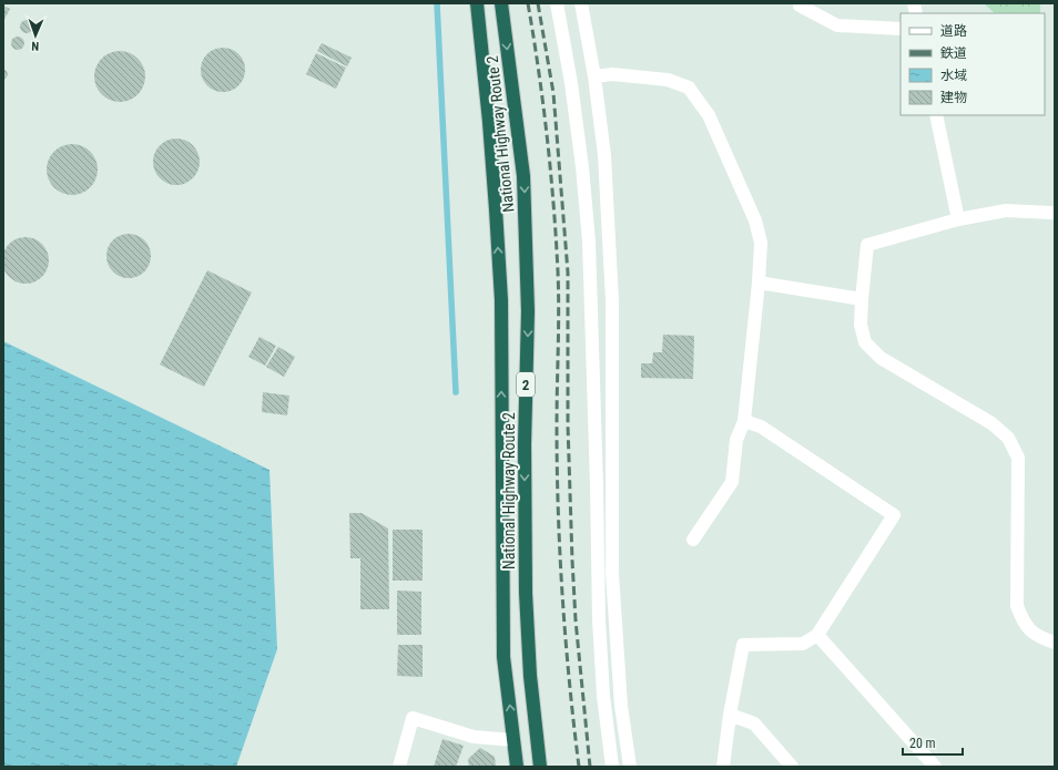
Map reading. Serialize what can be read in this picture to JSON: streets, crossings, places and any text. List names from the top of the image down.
{
  "streets": {
    "highway": ["National Highway Route 2", "2"]
  },
  "legend": [
    "道路",
    "鉄道",
    "水域",
    "建物"
  ],
  "scale_bar": "20 m",
  "north": "bottom"
}
